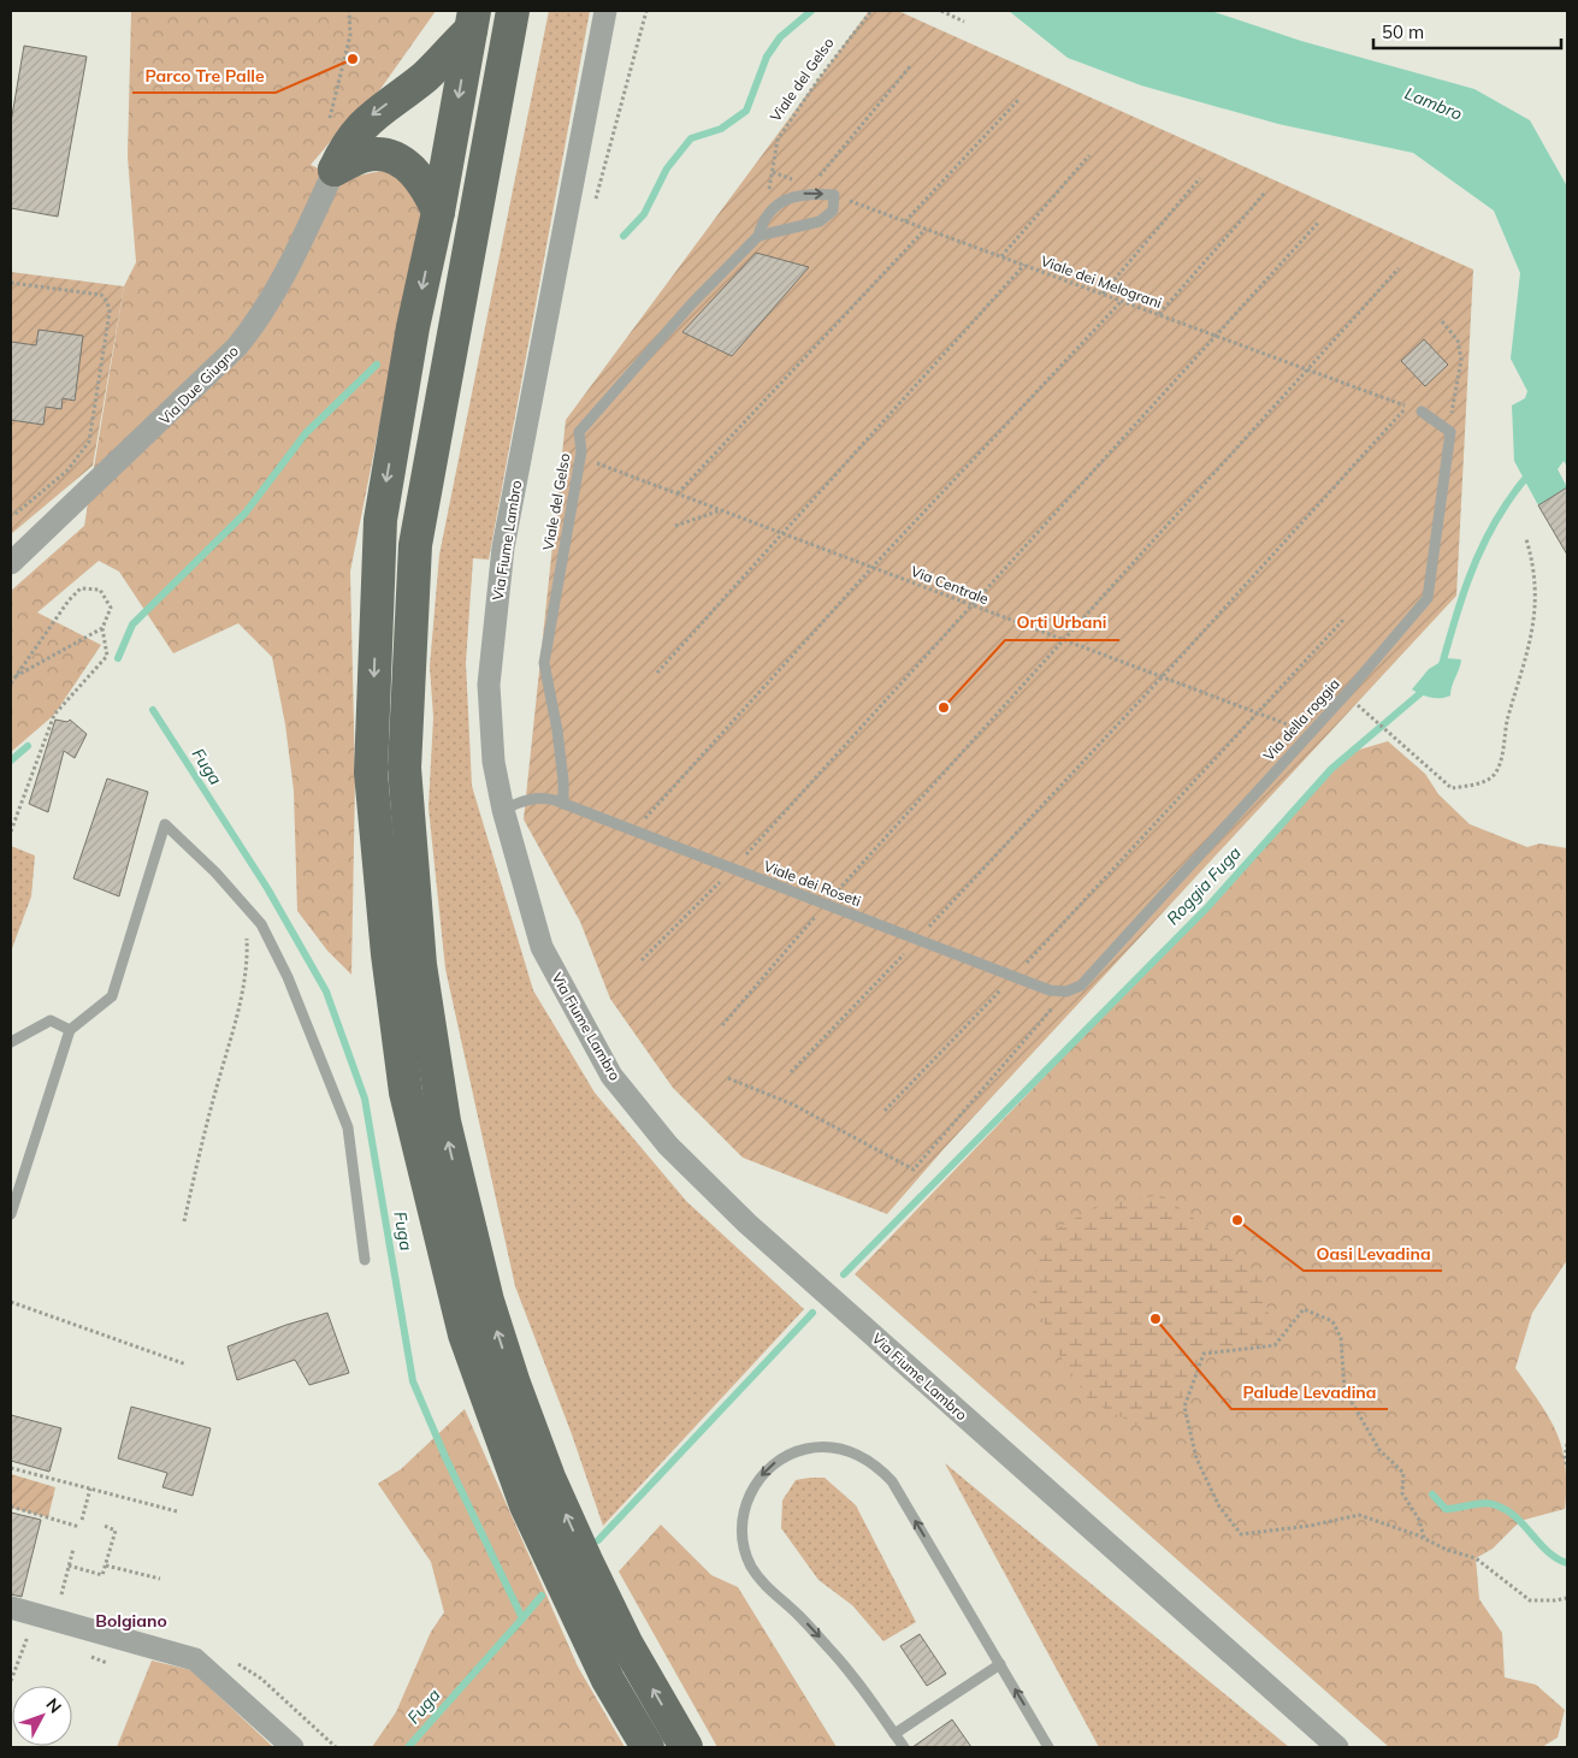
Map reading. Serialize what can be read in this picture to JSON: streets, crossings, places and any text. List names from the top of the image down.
{
  "streets": {
    "street": ["Via Due Giugno", "Via Fiume Lambro"],
    "lane": ["Viale del Gelso", "Via della roggia", "Viale dei Roseti"],
    "path": ["Viale dei Melograni", "Via Centrale"]
  },
  "crossings": [
    ["Viale del Gelso", "Viale dei Melograni"],
    ["Viale del Gelso", "Via Centrale"],
    ["Viale del Gelso", "Viale dei Roseti"],
    ["Via Fiume Lambro", "Viale dei Roseti"],
    ["Via Centrale", "Via della roggia"],
    ["Via della roggia", "Viale dei Roseti"]
  ],
  "districts": ["Bolgiano"],
  "water": ["Lambro", "Fuga", "Roggia Fuga"],
  "places": [
    "Parco Tre Palle",
    "Orti Urbani",
    "Oasi Levadina",
    "Palude Levadina"
  ],
  "scale_bar": "50 m",
  "north": "top right"
}
